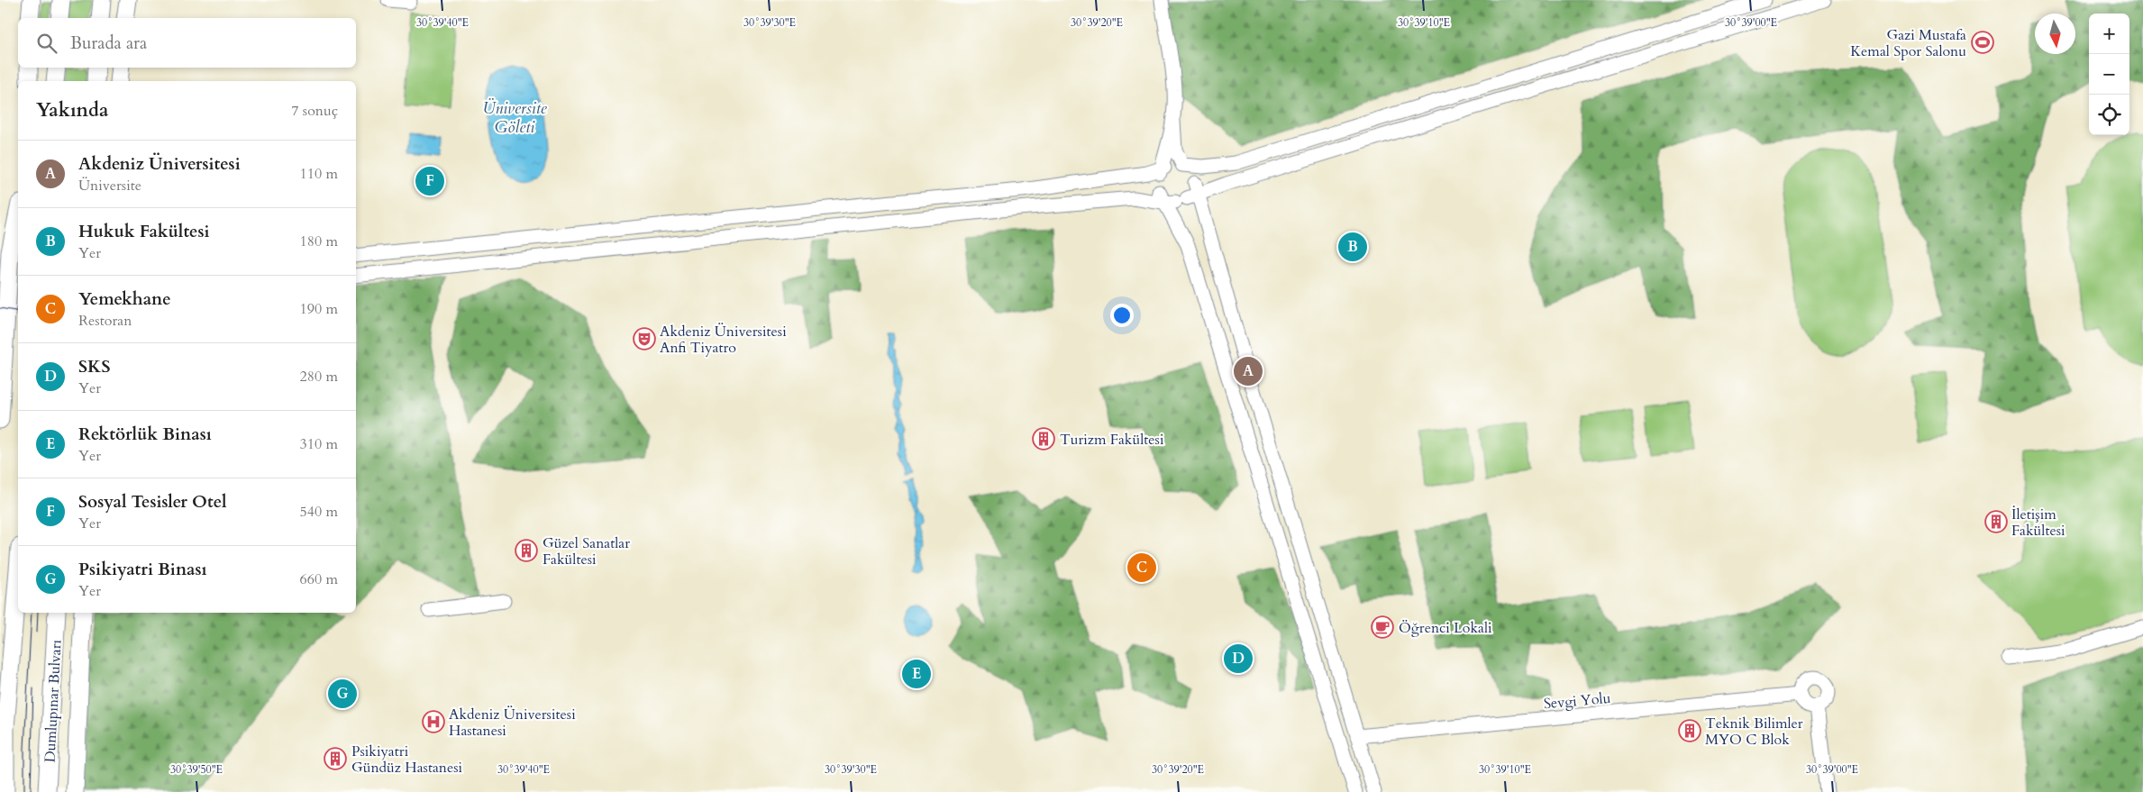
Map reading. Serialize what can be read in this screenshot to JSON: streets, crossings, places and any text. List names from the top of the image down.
{
  "streets": {
    "main road": ["Dumlupınar Bulvarı"],
    "street": ["Sevgi Yolu"]
  },
  "water": ["Üniversite Göleti"],
  "places": {
    "sports": ["Gazi Mustafa Kemal Spor Salonu"],
    "theatre": ["Akdeniz Üniversitesi Anfi Tiyatro"],
    "building": [
      "Turizm Fakültesi",
      "İletişim Fakültesi",
      "Güzel Sanatlar Fakültesi",
      "Teknik Bilimler MYO C Blok",
      "Psikiyatri Gündüz Hastanesi"
    ],
    "cafe": ["Öğrenci Lokali"],
    "hospital": ["Akdeniz Üniversitesi Hastanesi"]
  },
  "north": "bottom",
  "page": {
    "map_buttons": ["+", "−"],
    "search": "Burada ara",
    "heading": ["Yakında", "7 sonuç"],
    "list": [
      {
        "mark": "A",
        "name": "Akdeniz Üniversitesi",
        "note": "Üniversite",
        "value": "110 m"
      },
      {
        "mark": "B",
        "name": "Hukuk Fakültesi",
        "note": "Yer",
        "value": "180 m"
      },
      {
        "mark": "C",
        "name": "Yemekhane",
        "note": "Restoran",
        "value": "190 m"
      },
      {
        "mark": "D",
        "name": "SKS",
        "note": "Yer",
        "value": "280 m"
      },
      {
        "mark": "E",
        "name": "Rektörlük Binası",
        "note": "Yer",
        "value": "310 m"
      },
      {
        "mark": "F",
        "name": "Sosyal Tesisler Otel",
        "note": "Yer",
        "value": "540 m"
      },
      {
        "mark": "G",
        "name": "Psikiyatri Binası",
        "note": "Yer",
        "value": "660 m"
      }
    ],
    "pins": [
      "F",
      "B",
      "A",
      "C",
      "D",
      "E",
      "G"
    ]
  },
  "coordinates": [
    "30°39'40\"E",
    "30°39'30\"E",
    "30°39'20\"E",
    "30°39'10\"E",
    "30°39'00\"E",
    "30°39'50\"E"
  ]
}
